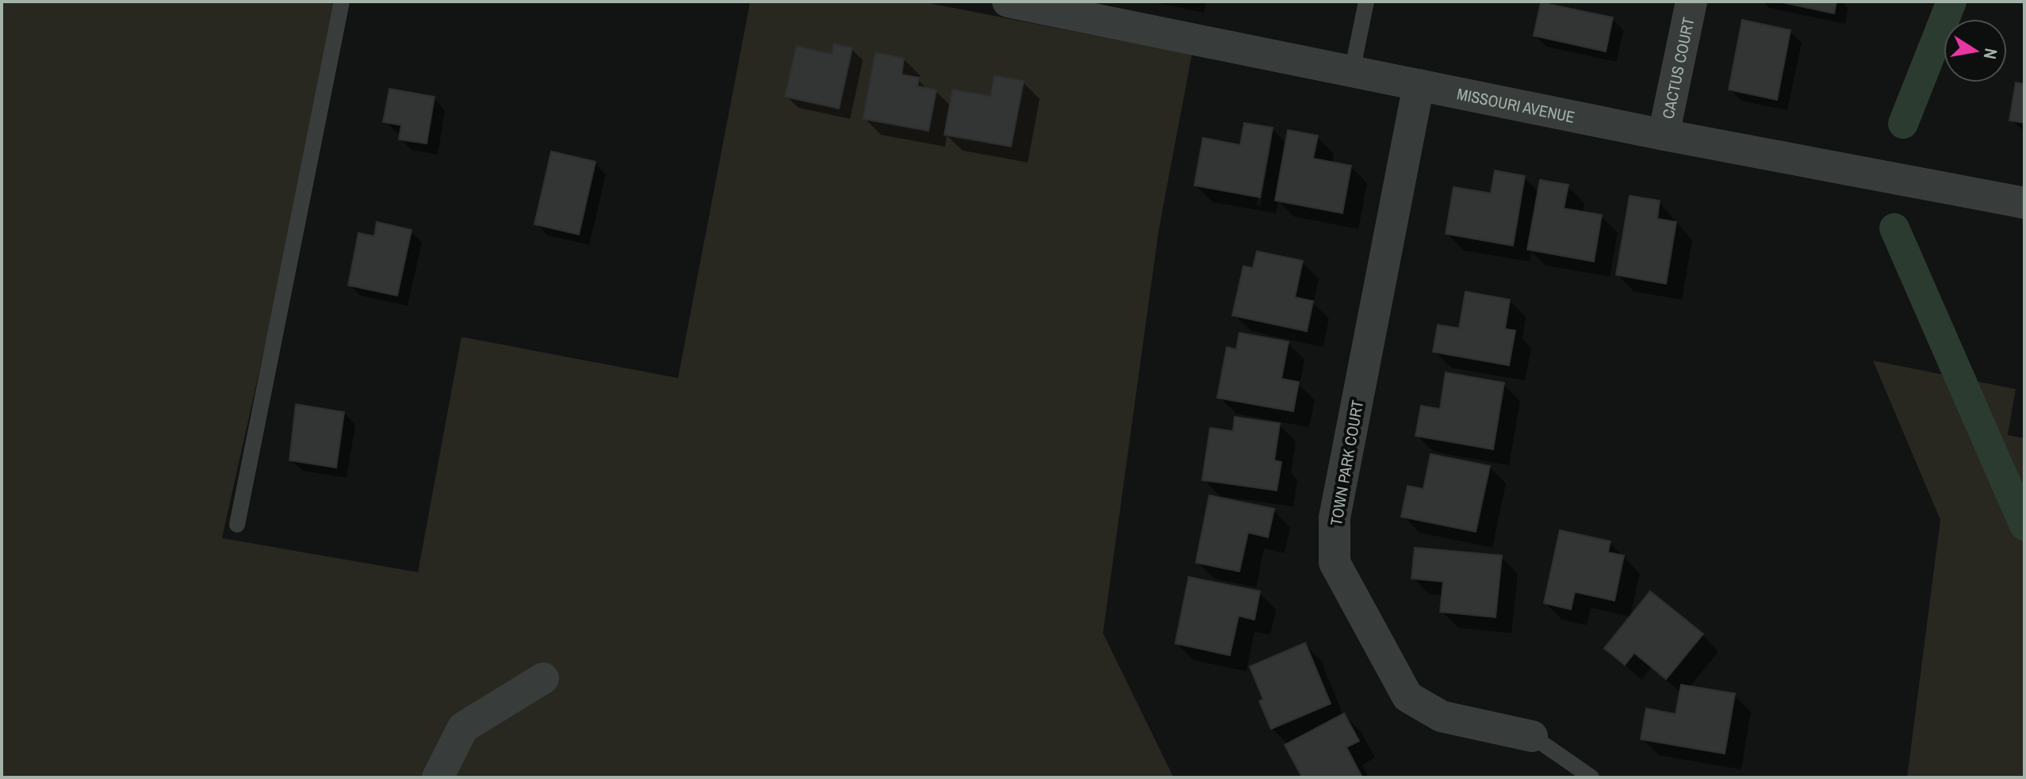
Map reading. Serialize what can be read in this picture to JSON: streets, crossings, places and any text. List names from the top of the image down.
{
  "streets": {
    "street": ["CACTUS COURT", "MISSOURI AVENUE", "TOWN PARK COURT"]
  },
  "crossings": [
    ["CACTUS COURT", "MISSOURI AVENUE"],
    ["MISSOURI AVENUE", "TOWN PARK COURT"]
  ],
  "north": "right"
}
